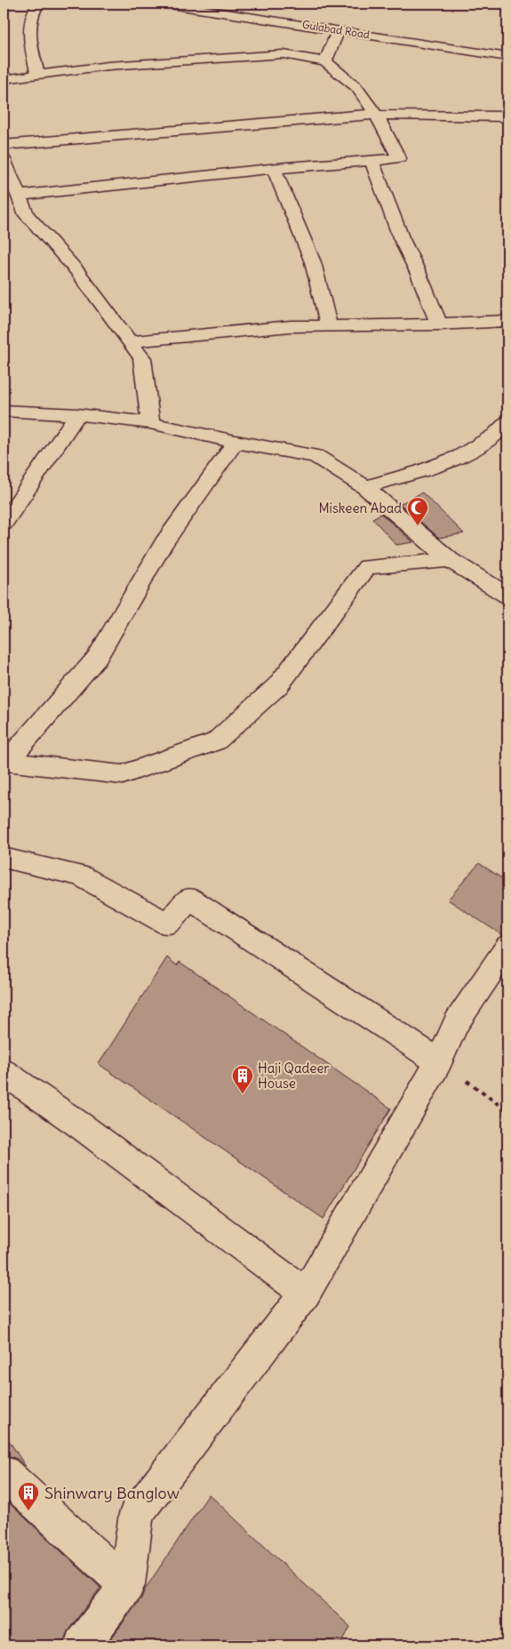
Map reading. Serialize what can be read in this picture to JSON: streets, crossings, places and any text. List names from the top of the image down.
{
  "streets": {
    "street": ["Gulabad Road"]
  },
  "places": {
    "mosque": ["Miskeen Abad"],
    "building": ["Haji Qadeer House", "Shinwary Banglow"]
  }
}
